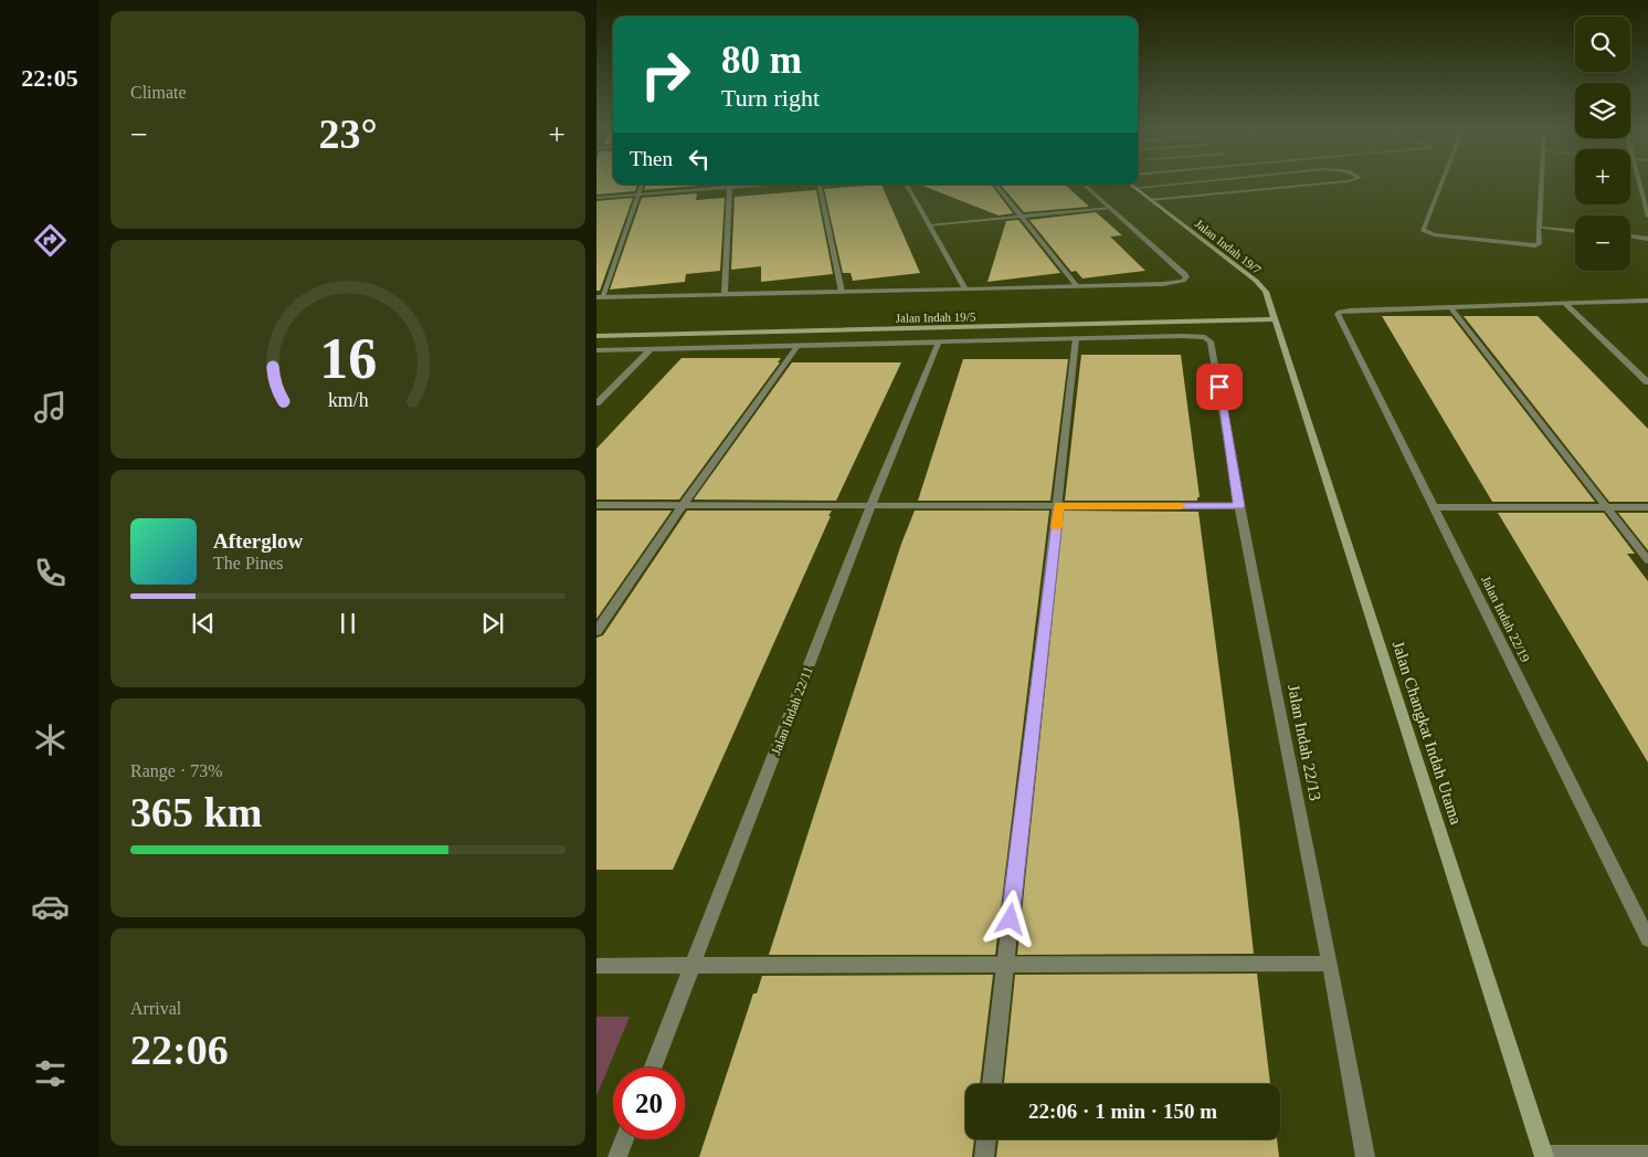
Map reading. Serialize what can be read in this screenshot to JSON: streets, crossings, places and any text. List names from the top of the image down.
{
  "streets": {
    "street": [
      "Jalan Indah 19/7",
      "Jalan Indah 19/5",
      "Jalan Indah 22/19",
      "Jalan Indah 22/11",
      "Jalan Changkat Indah Utama",
      "Jalan Indah 22/13"
    ]
  },
  "crossings": [
    ["Jalan Indah 19/7", "Jalan Indah 19/5"],
    ["Jalan Indah 19/7", "Jalan Changkat Indah Utama"],
    ["Jalan Indah 19/5", "Jalan Changkat Indah Utama"]
  ],
  "page": {
    "tabs": "22:05",
    "tile": [
      "Climate",
      ["Range · 73%", "365 km"],
      ["Arrival", "22:06"]
    ],
    "map_buttons": ["+", "−"],
    "turn": ["80 m", "Turn right"],
    "heat": ["−", "23°", "+"],
    "then": "Then",
    "song": ["Afterglow", "The Pines"],
    "limit": "20",
    "trip": "22:06 · 1 min · 150 m",
    "gauge": ["16", "km/h"]
  }
}
